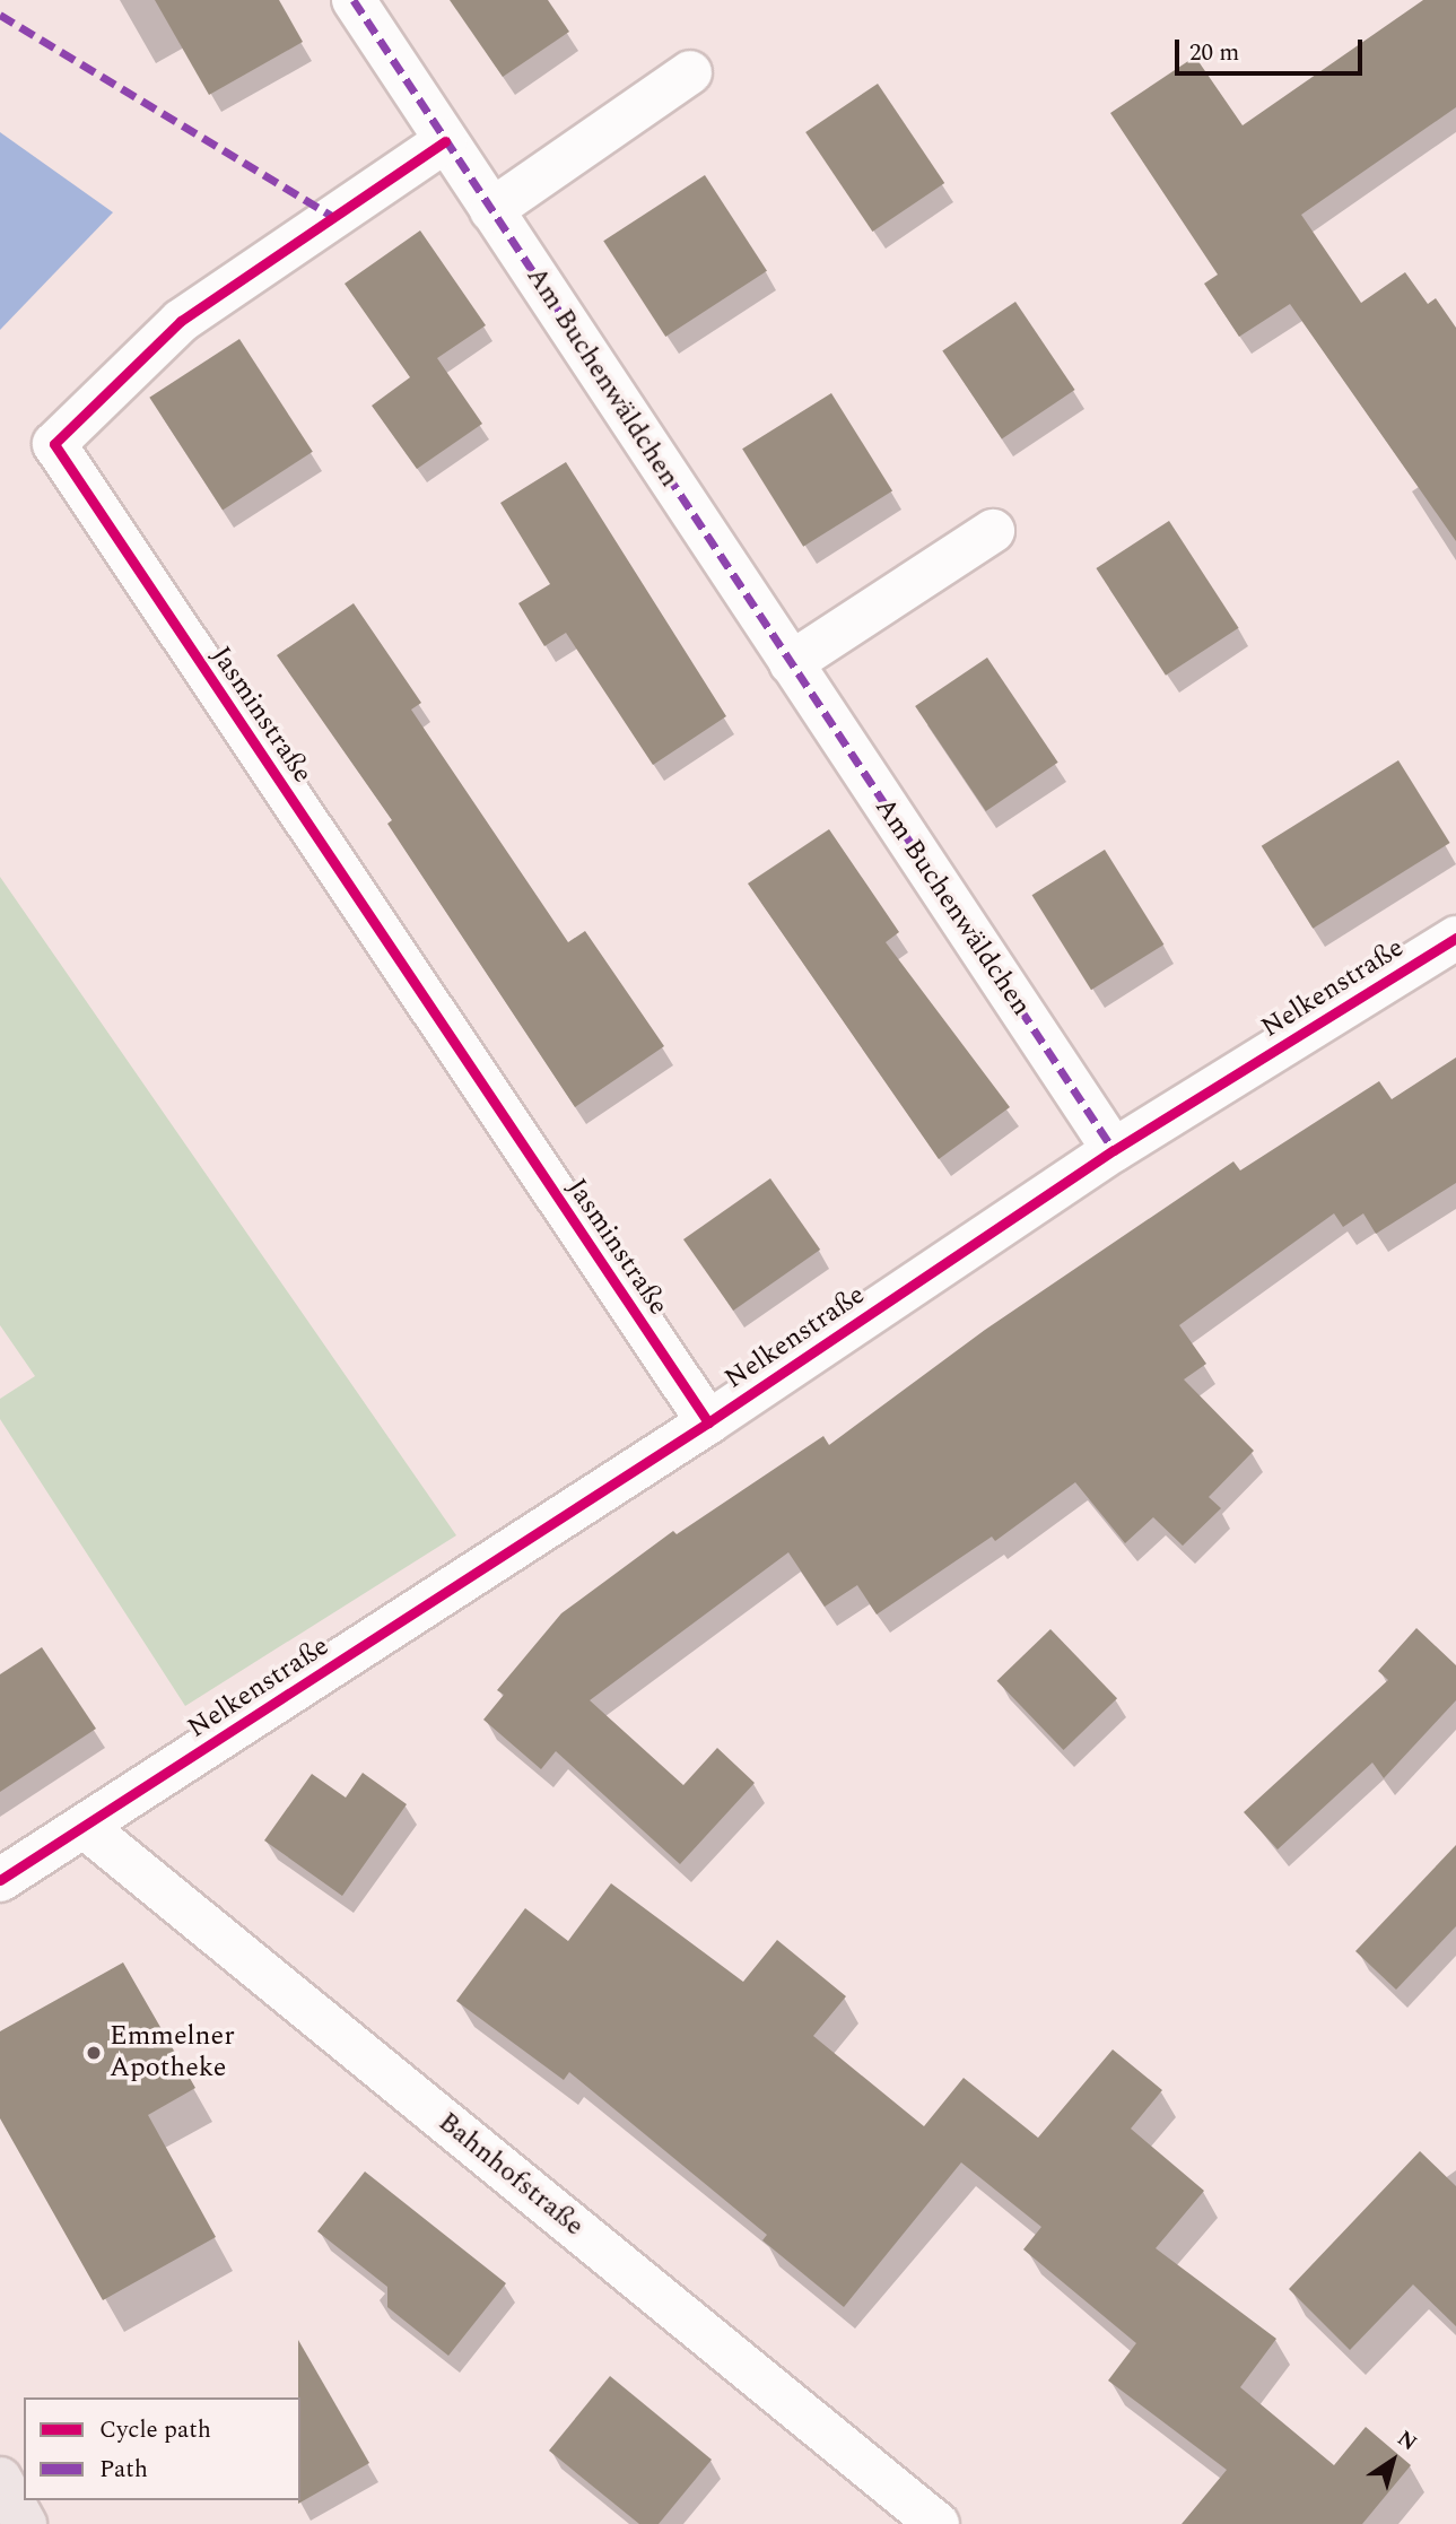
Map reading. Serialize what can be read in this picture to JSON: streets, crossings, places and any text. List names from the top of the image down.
{
  "streets": {
    "street": [
      "Am Buchenwäldchen",
      "Jasminstraße",
      "Nelkenstraße",
      "Bahnhofstraße"
    ]
  },
  "crossings": [
    ["Am Buchenwäldchen", "Jasminstraße"],
    ["Am Buchenwäldchen", "Nelkenstraße"],
    ["Jasminstraße", "Nelkenstraße"],
    ["Nelkenstraße", "Bahnhofstraße"]
  ],
  "places": ["Emmelner Apotheke"],
  "legend": ["Cycle path", "Path"],
  "scale_bar": "20 m",
  "north": "top right"
}
